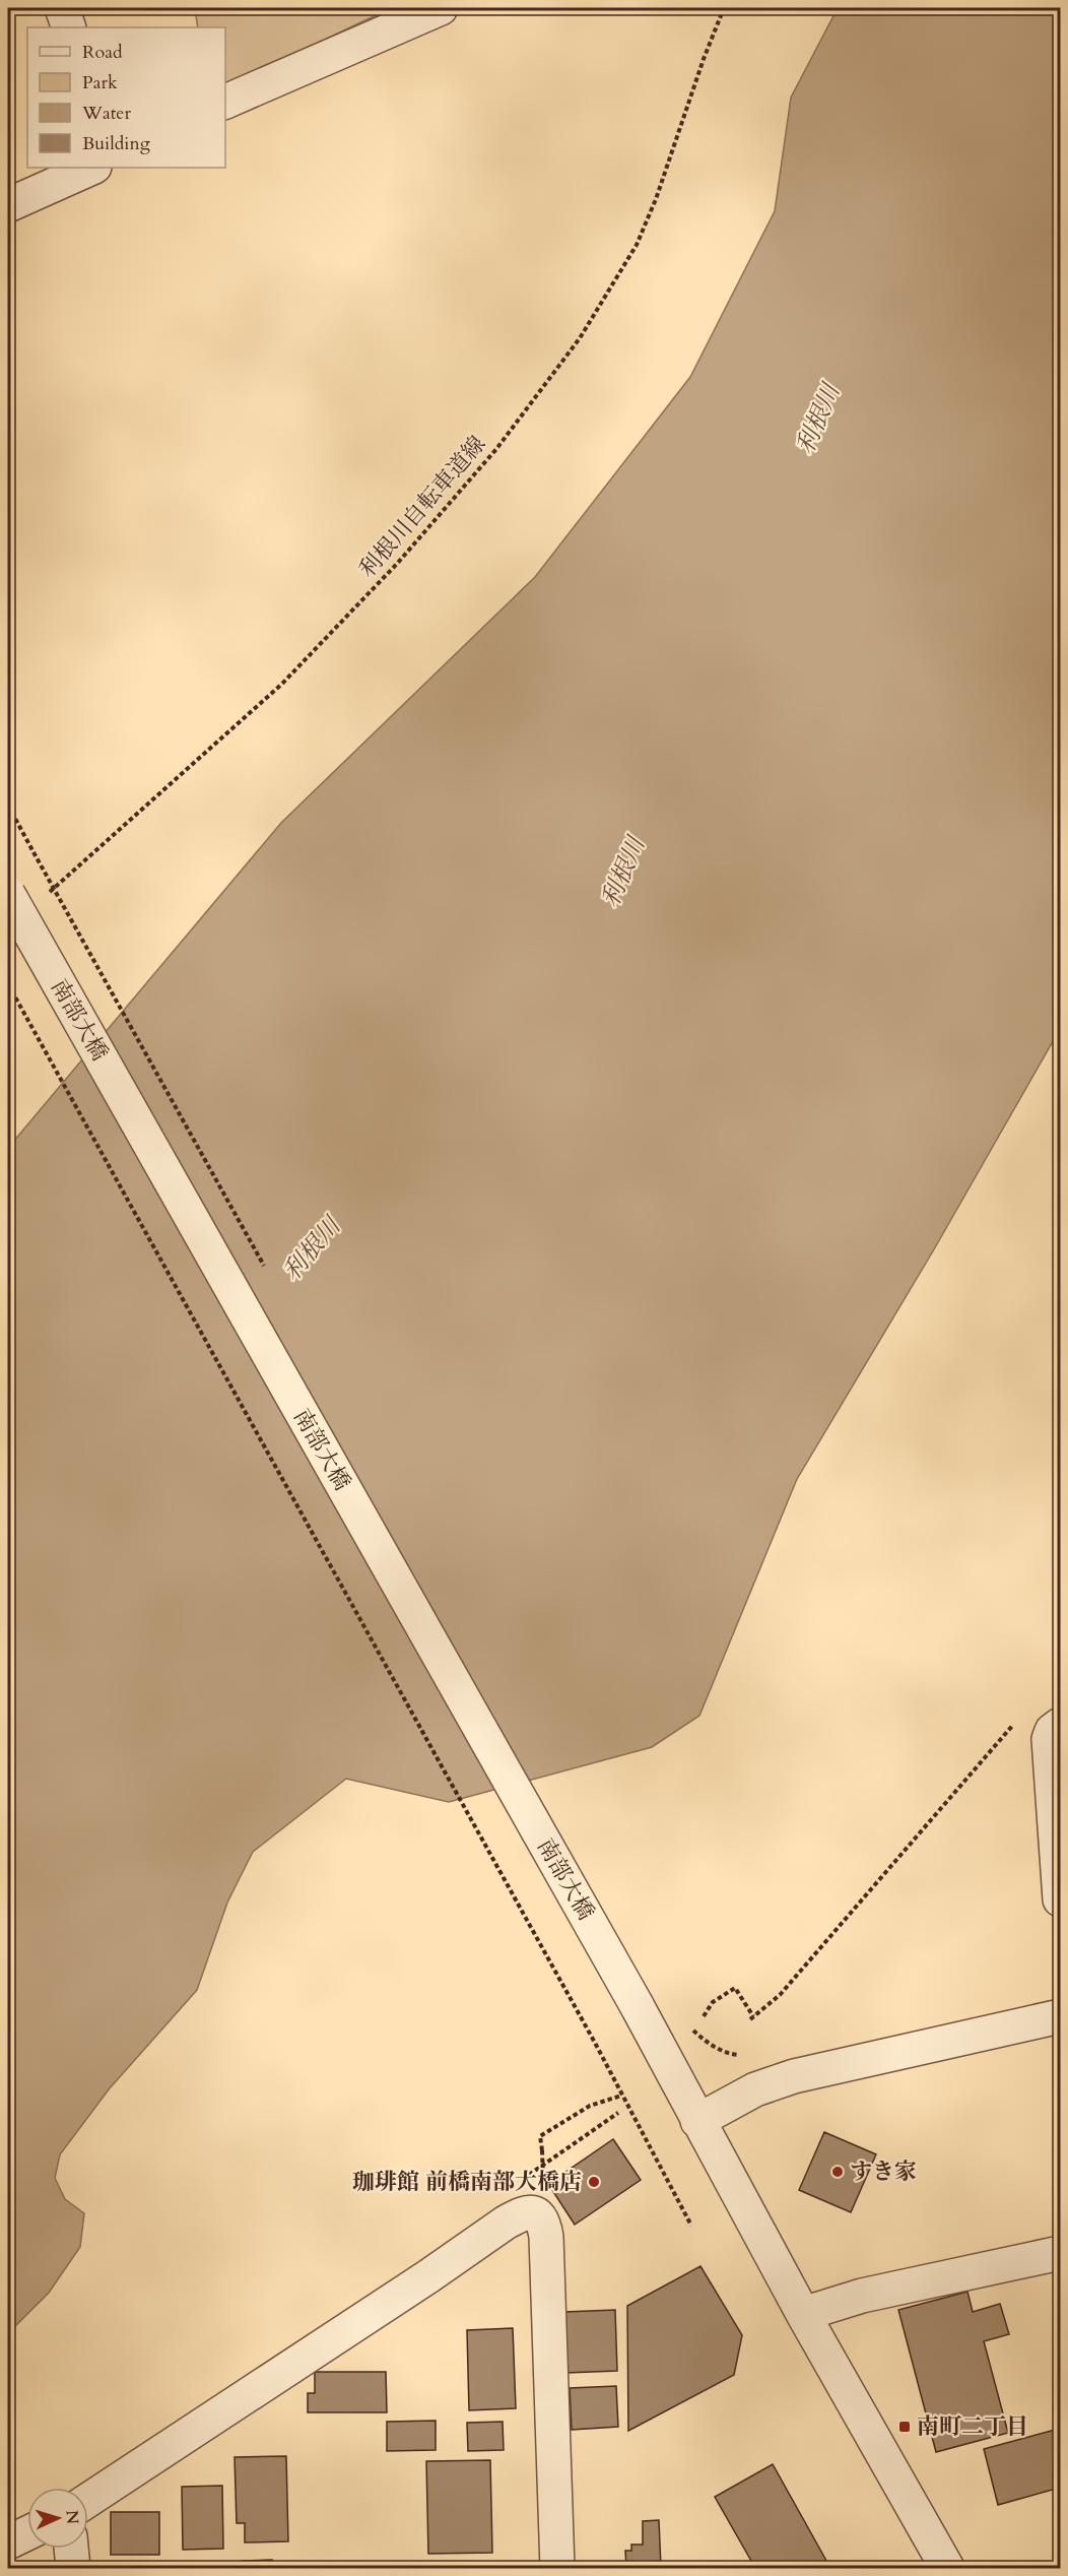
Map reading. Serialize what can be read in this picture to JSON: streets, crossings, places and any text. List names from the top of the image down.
{
  "streets": {
    "street": ["南部大橋"],
    "path": ["利根川自転車道線"]
  },
  "water": ["利根川"],
  "places": {
    "other": ["すき家", "珈琲館 前橋南部大橋店"],
    "transit": ["南町二丁目"]
  },
  "legend": [
    "Road",
    "Park",
    "Water",
    "Building"
  ],
  "north": "right"
}
